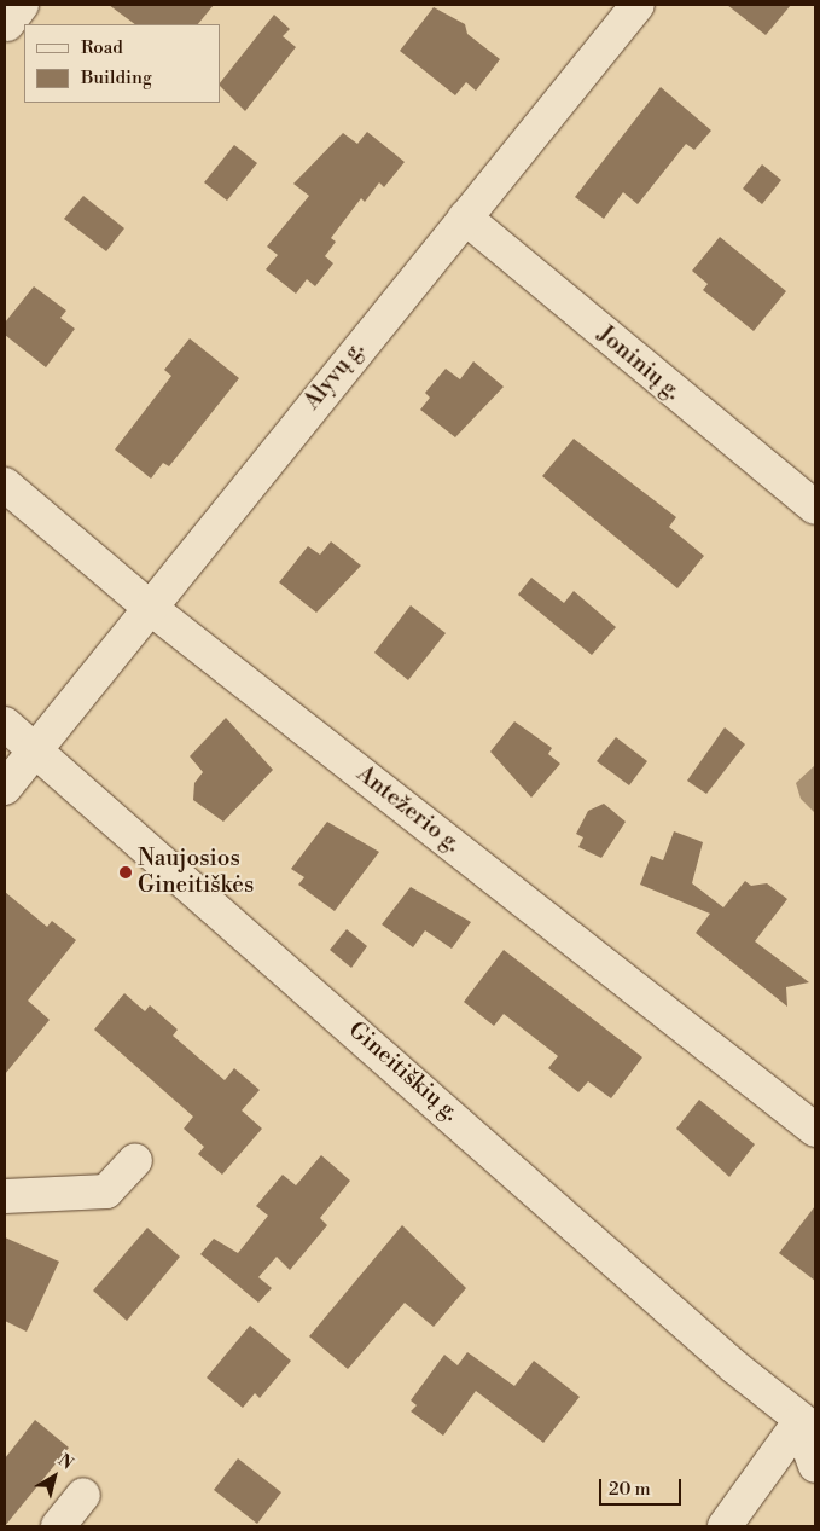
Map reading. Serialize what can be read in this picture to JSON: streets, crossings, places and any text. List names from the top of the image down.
{
  "streets": {
    "street": [
      "Joninių g.",
      "Alyvų g.",
      "Antežerio g.",
      "Gineitiškių g."
    ]
  },
  "crossings": [
    ["Joninių g.", "Alyvų g."],
    ["Alyvų g.", "Antežerio g."],
    ["Alyvų g.", "Gineitiškių g."]
  ],
  "places": ["Naujosios Gineitiškės"],
  "legend": ["Road", "Building"],
  "scale_bar": "20 m",
  "north": "top right"
}
